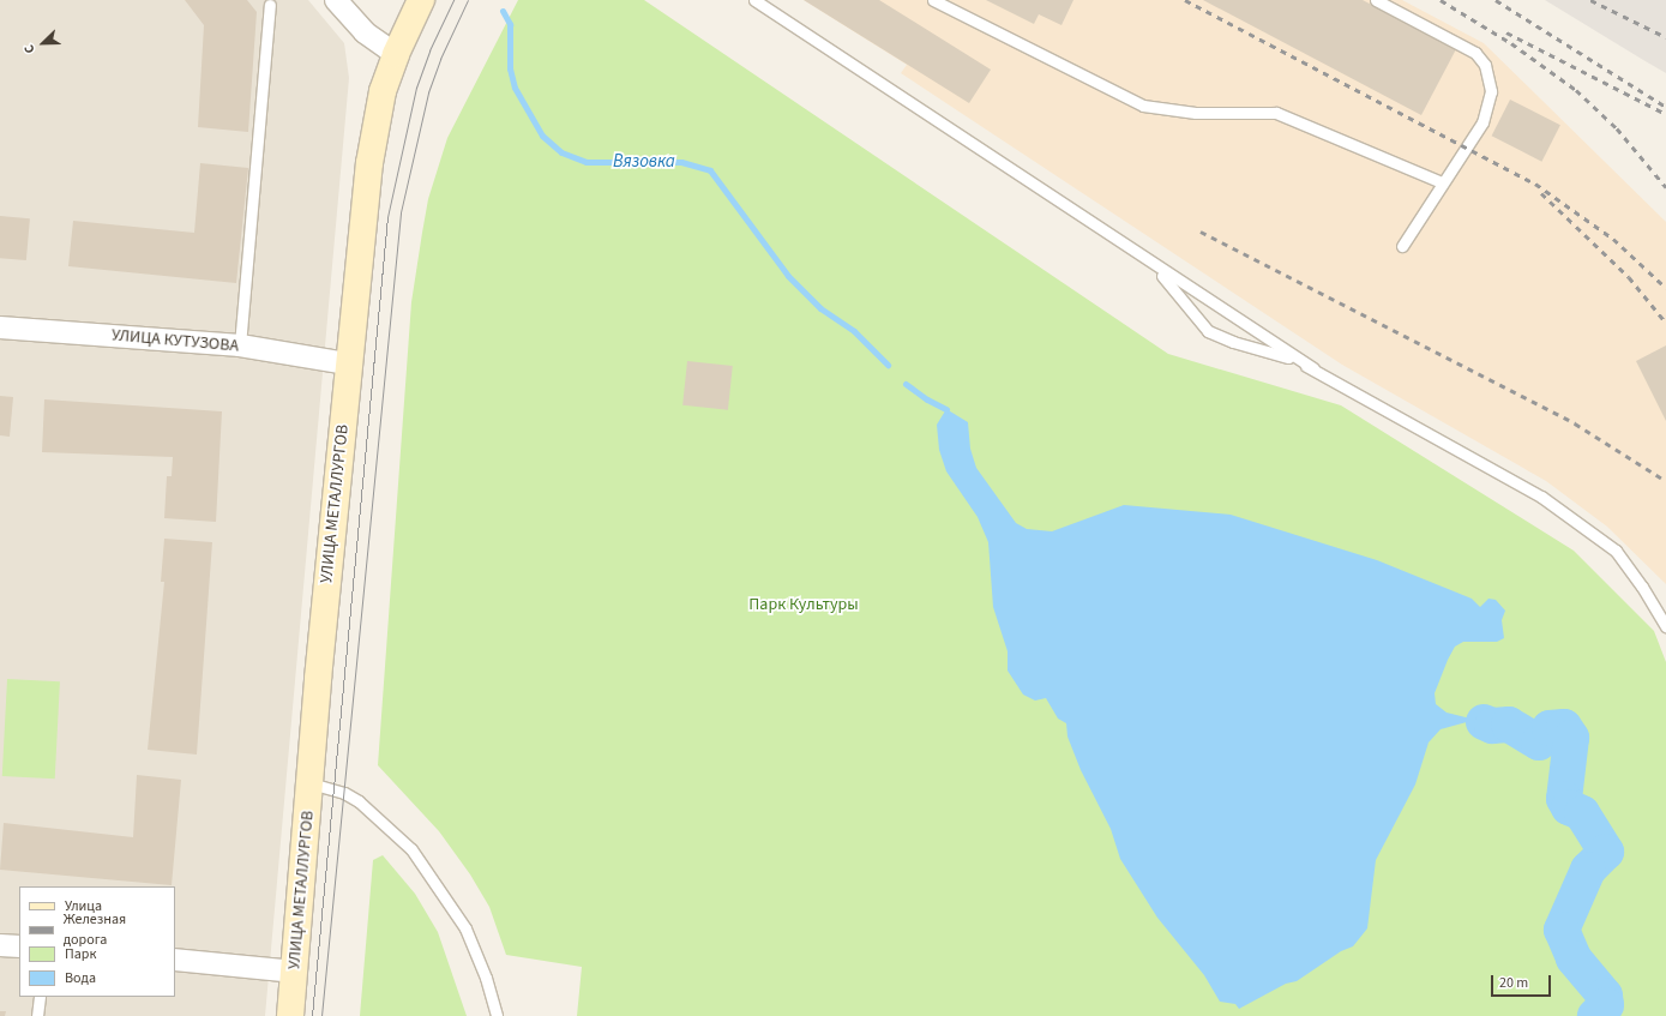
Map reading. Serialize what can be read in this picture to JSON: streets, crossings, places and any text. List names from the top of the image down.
{
  "streets": {
    "main road": ["УЛИЦА МЕТАЛЛУРГОВ"],
    "street": ["УЛИЦА КУТУЗОВА"]
  },
  "crossings": [
    ["УЛИЦА КУТУЗОВА", "УЛИЦА МЕТАЛЛУРГОВ"]
  ],
  "water": ["Вязовка"],
  "parks": ["Парк Культуры"],
  "legend": [
    "Улица",
    "Железная дорога",
    "Парк",
    "Вода"
  ],
  "scale_bar": "20 m",
  "north": "bottom left"
}
